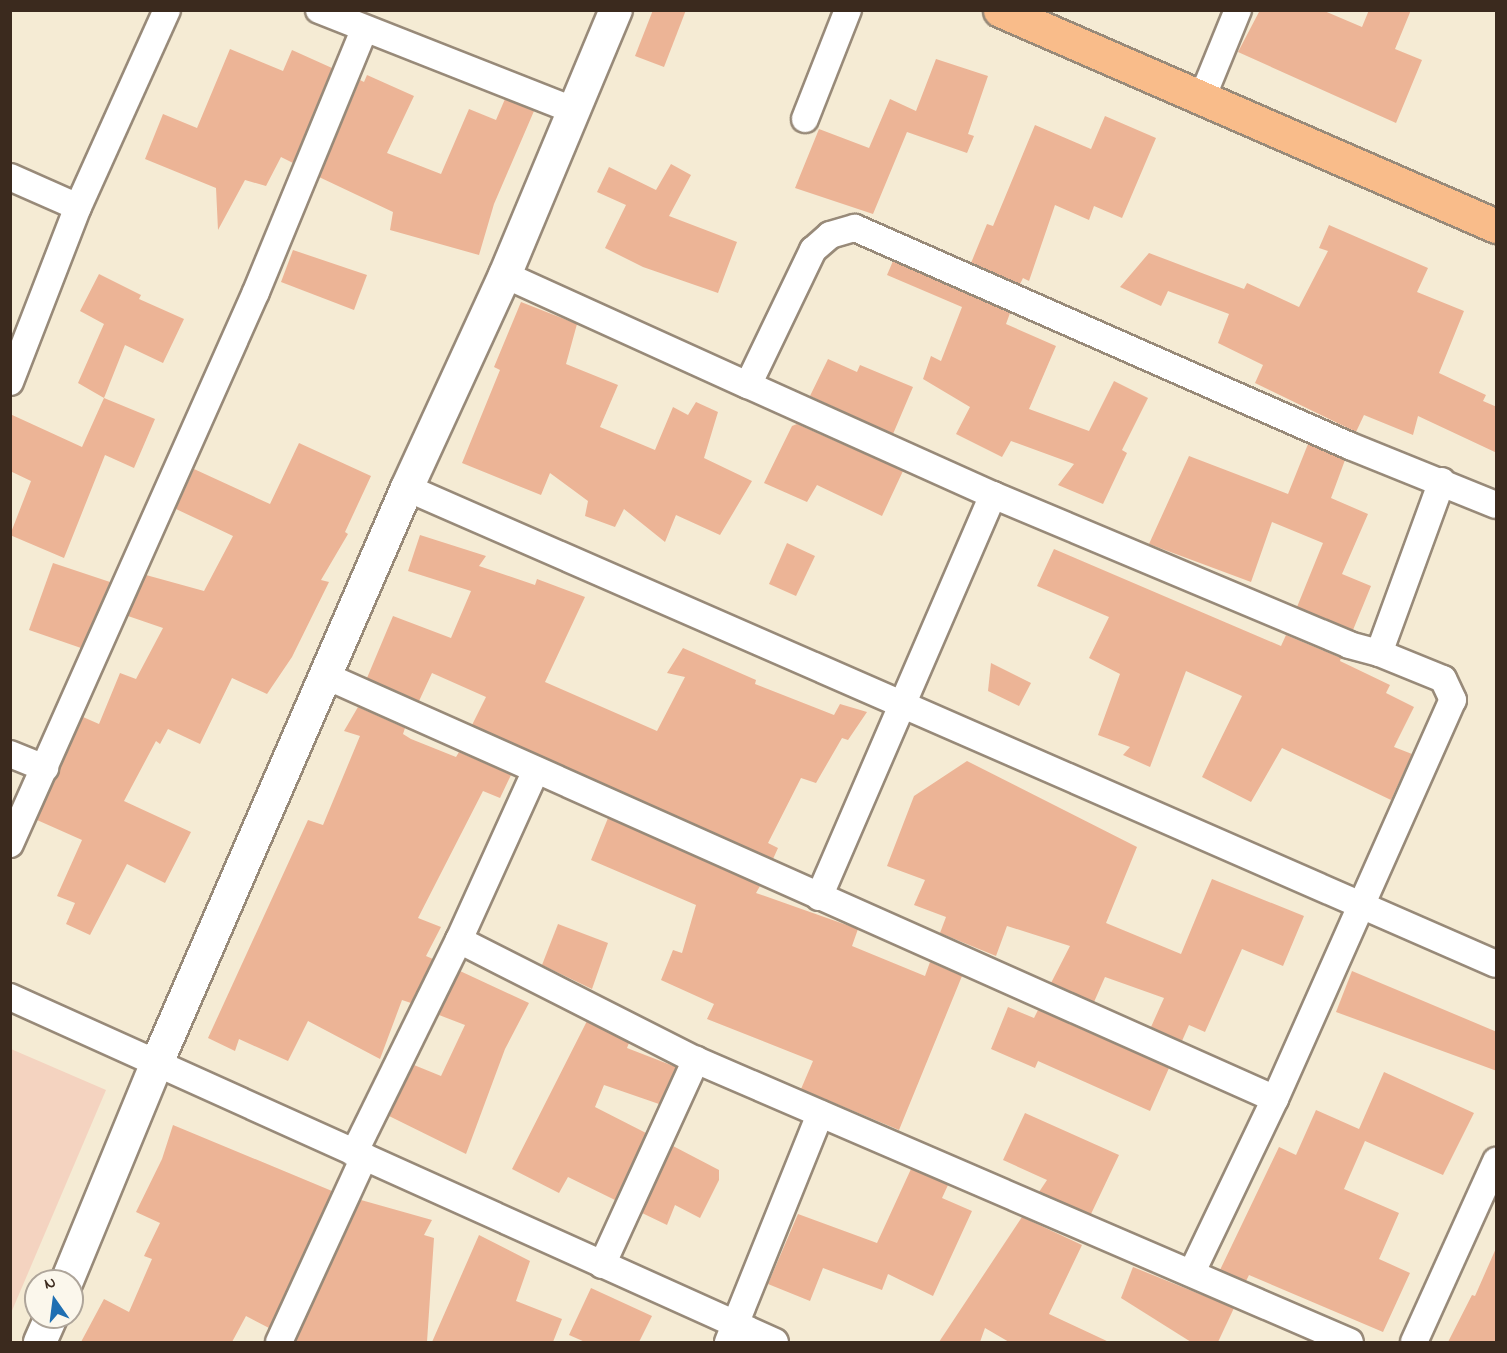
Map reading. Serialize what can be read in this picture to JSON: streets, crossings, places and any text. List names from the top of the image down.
{
  "north": "top"
}
